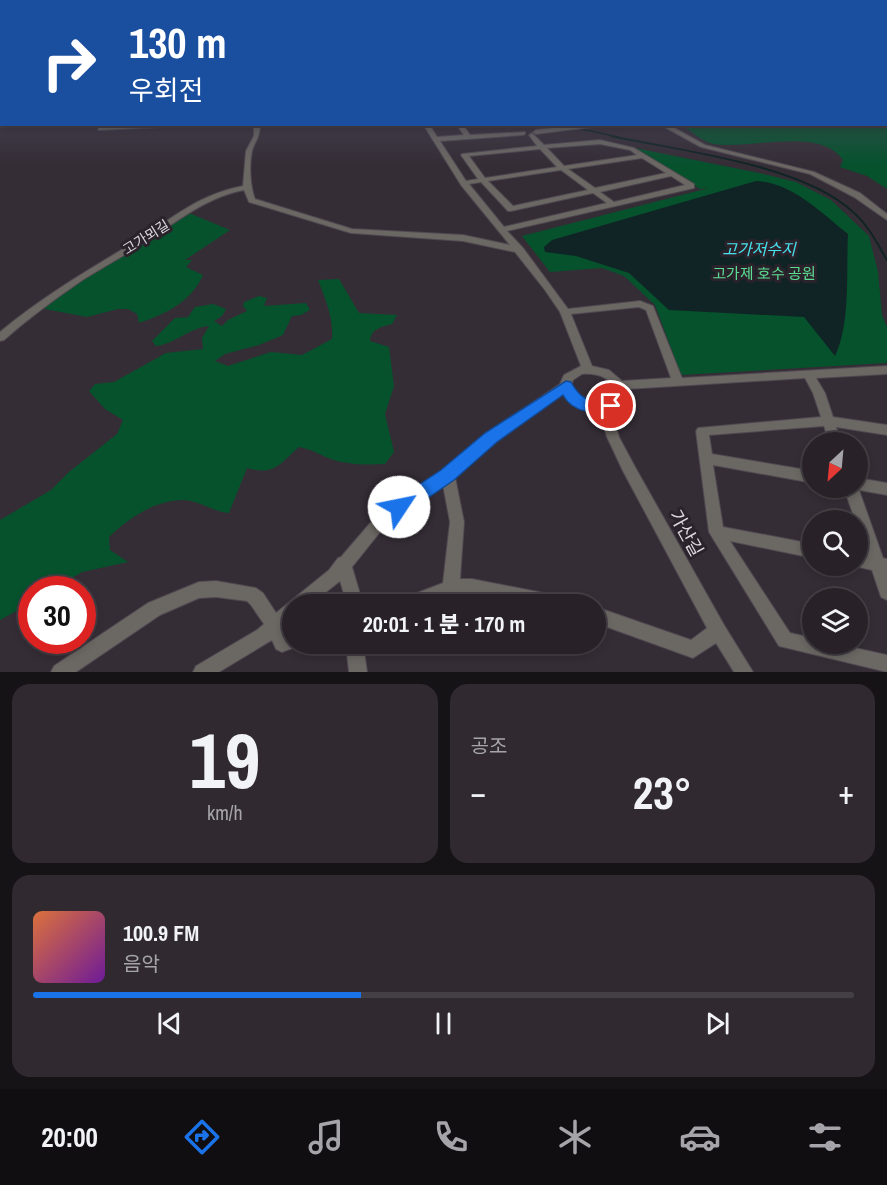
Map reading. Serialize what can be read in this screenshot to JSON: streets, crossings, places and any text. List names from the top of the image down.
{
  "streets": {
    "street": ["고가뫼길", "가산길"]
  },
  "water": ["고가저수지"],
  "parks": ["고가제 호수 공원"],
  "north": "bottom left",
  "page": {
    "turn": ["130 m", "우회전"],
    "limit": "30",
    "trip": "20:01 · 1 분 · 170 m",
    "tile": [
      ["19", "km/h"],
      "공조"
    ],
    "heat": ["−", "23°", "+"],
    "song": ["100.9 FM", "음악"],
    "tabs": "20:00"
  }
}
